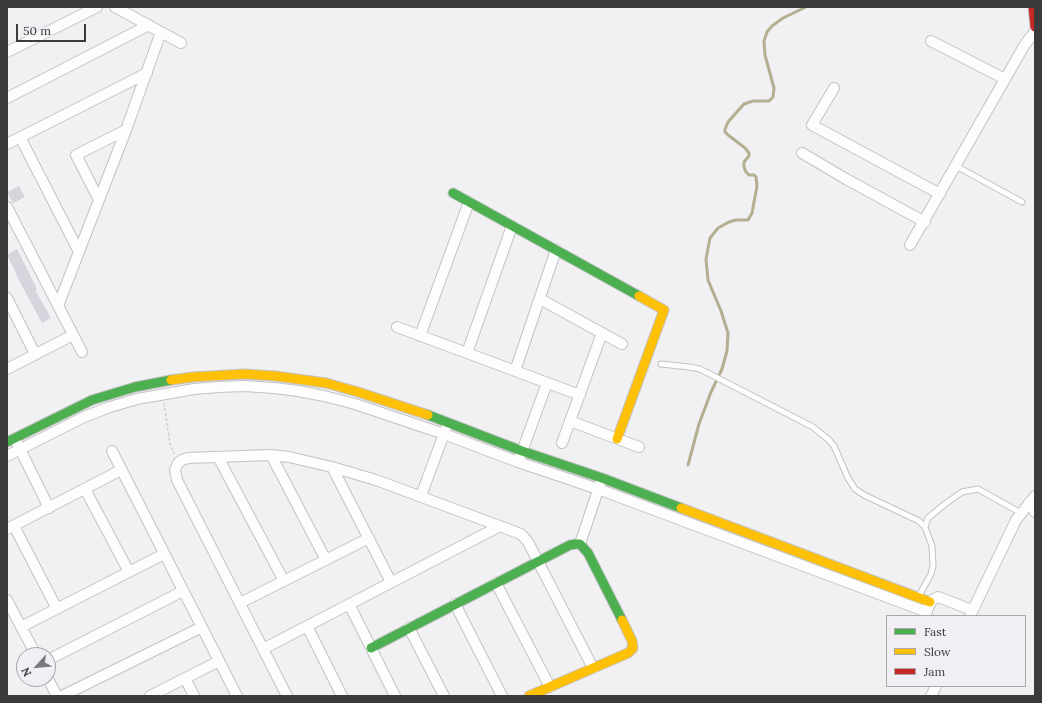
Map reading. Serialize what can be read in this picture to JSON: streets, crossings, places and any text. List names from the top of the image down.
{
  "legend": ["Fast", "Slow", "Jam"],
  "scale_bar": "50 m",
  "north": "bottom left"
}
